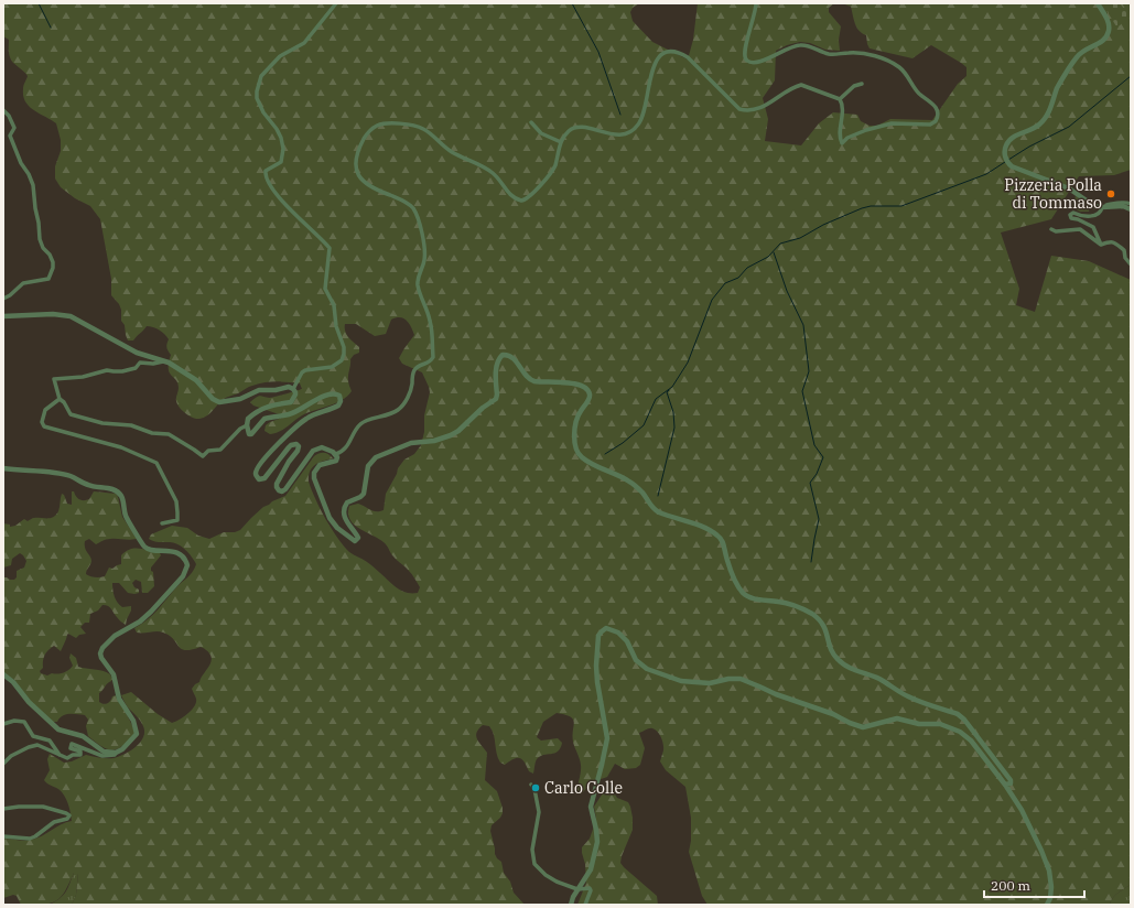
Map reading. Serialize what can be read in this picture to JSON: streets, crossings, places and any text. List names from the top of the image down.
{
  "places": ["Pizzeria Polla di Tommaso", "Carlo Colle"],
  "scale_bar": "200 m"
}
